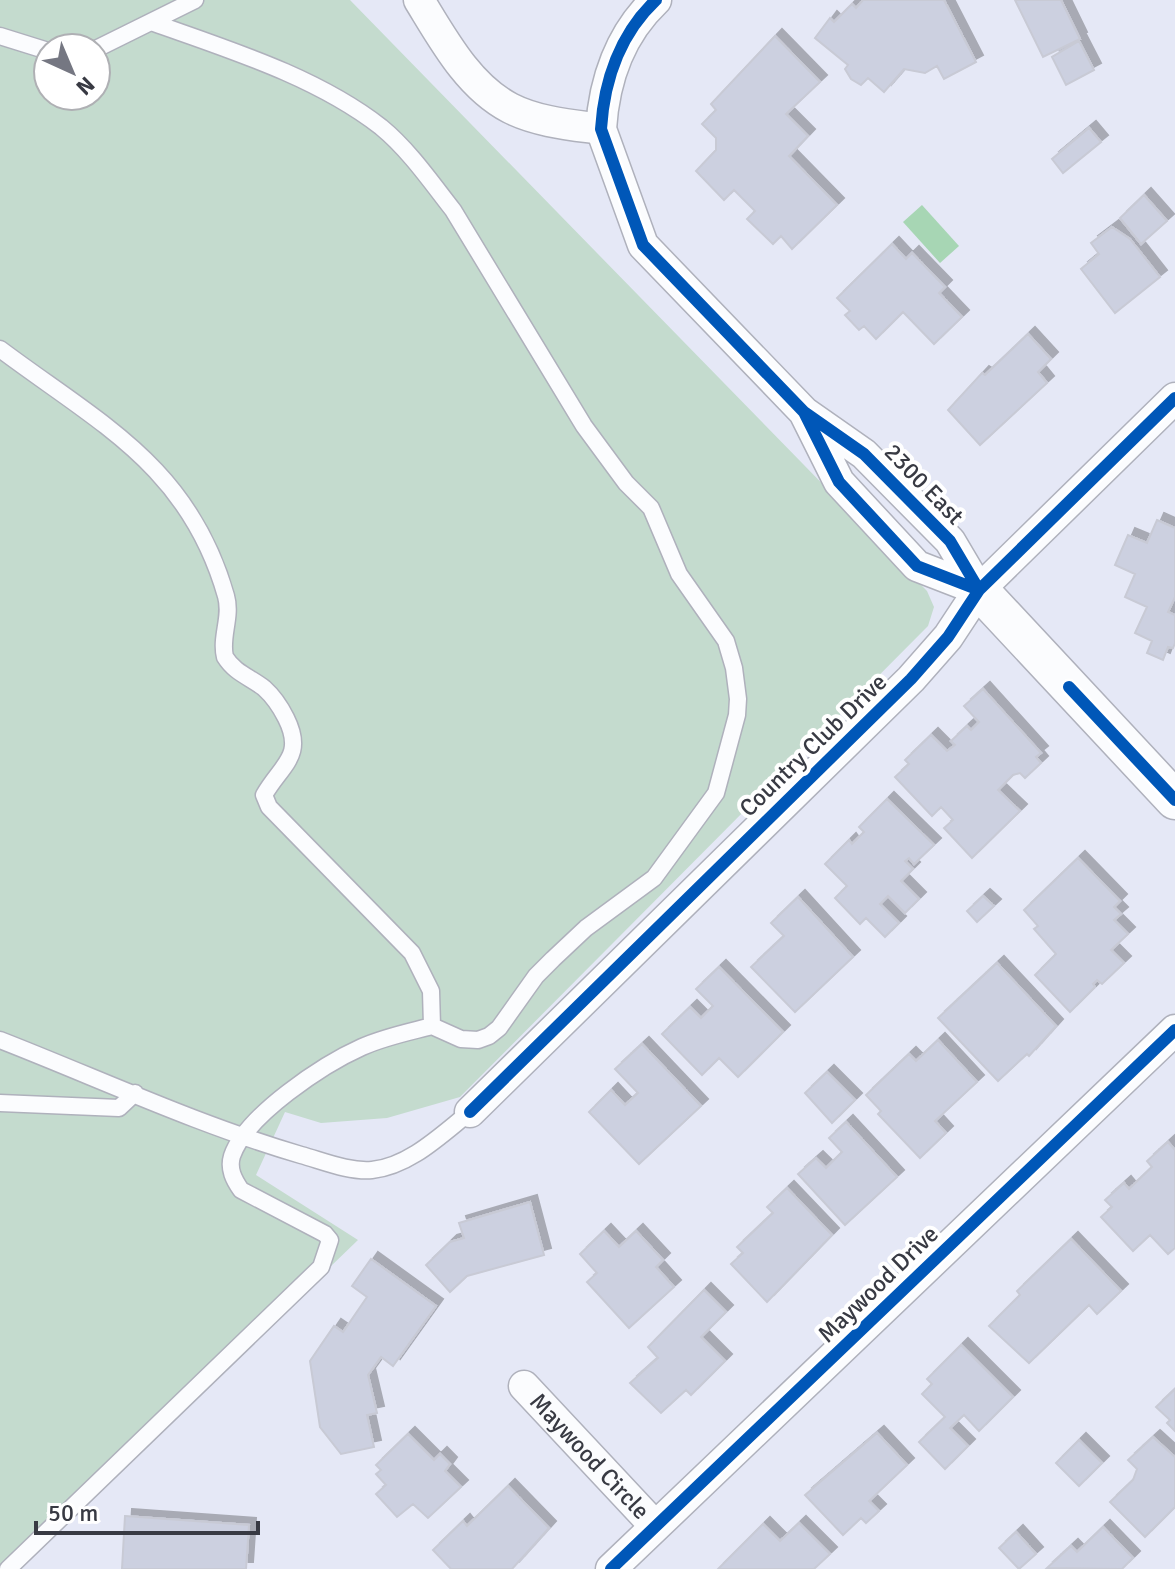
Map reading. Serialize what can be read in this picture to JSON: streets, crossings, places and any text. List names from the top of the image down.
{
  "streets": {
    "street": [
      "2300 East",
      "Country Club Drive",
      "Maywood Drive",
      "Maywood Circle"
    ]
  },
  "crossings": [
    ["2300 East", "Country Club Drive"],
    ["Maywood Drive", "Maywood Circle"]
  ],
  "scale_bar": "50 m",
  "north": "bottom right"
}
